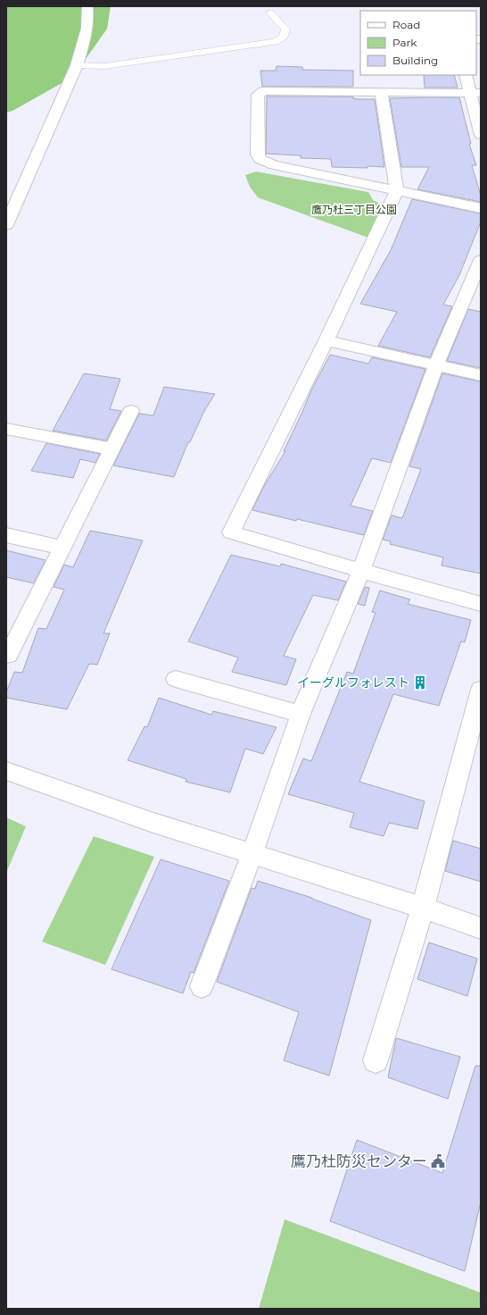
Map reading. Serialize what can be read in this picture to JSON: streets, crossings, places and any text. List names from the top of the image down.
{
  "parks": ["鷹乃杜三丁目公園"],
  "places": {
    "building": ["イーグルフォレスト"],
    "public building": ["鷹乃杜防災センター"]
  },
  "legend": ["Road", "Park", "Building"]
}
